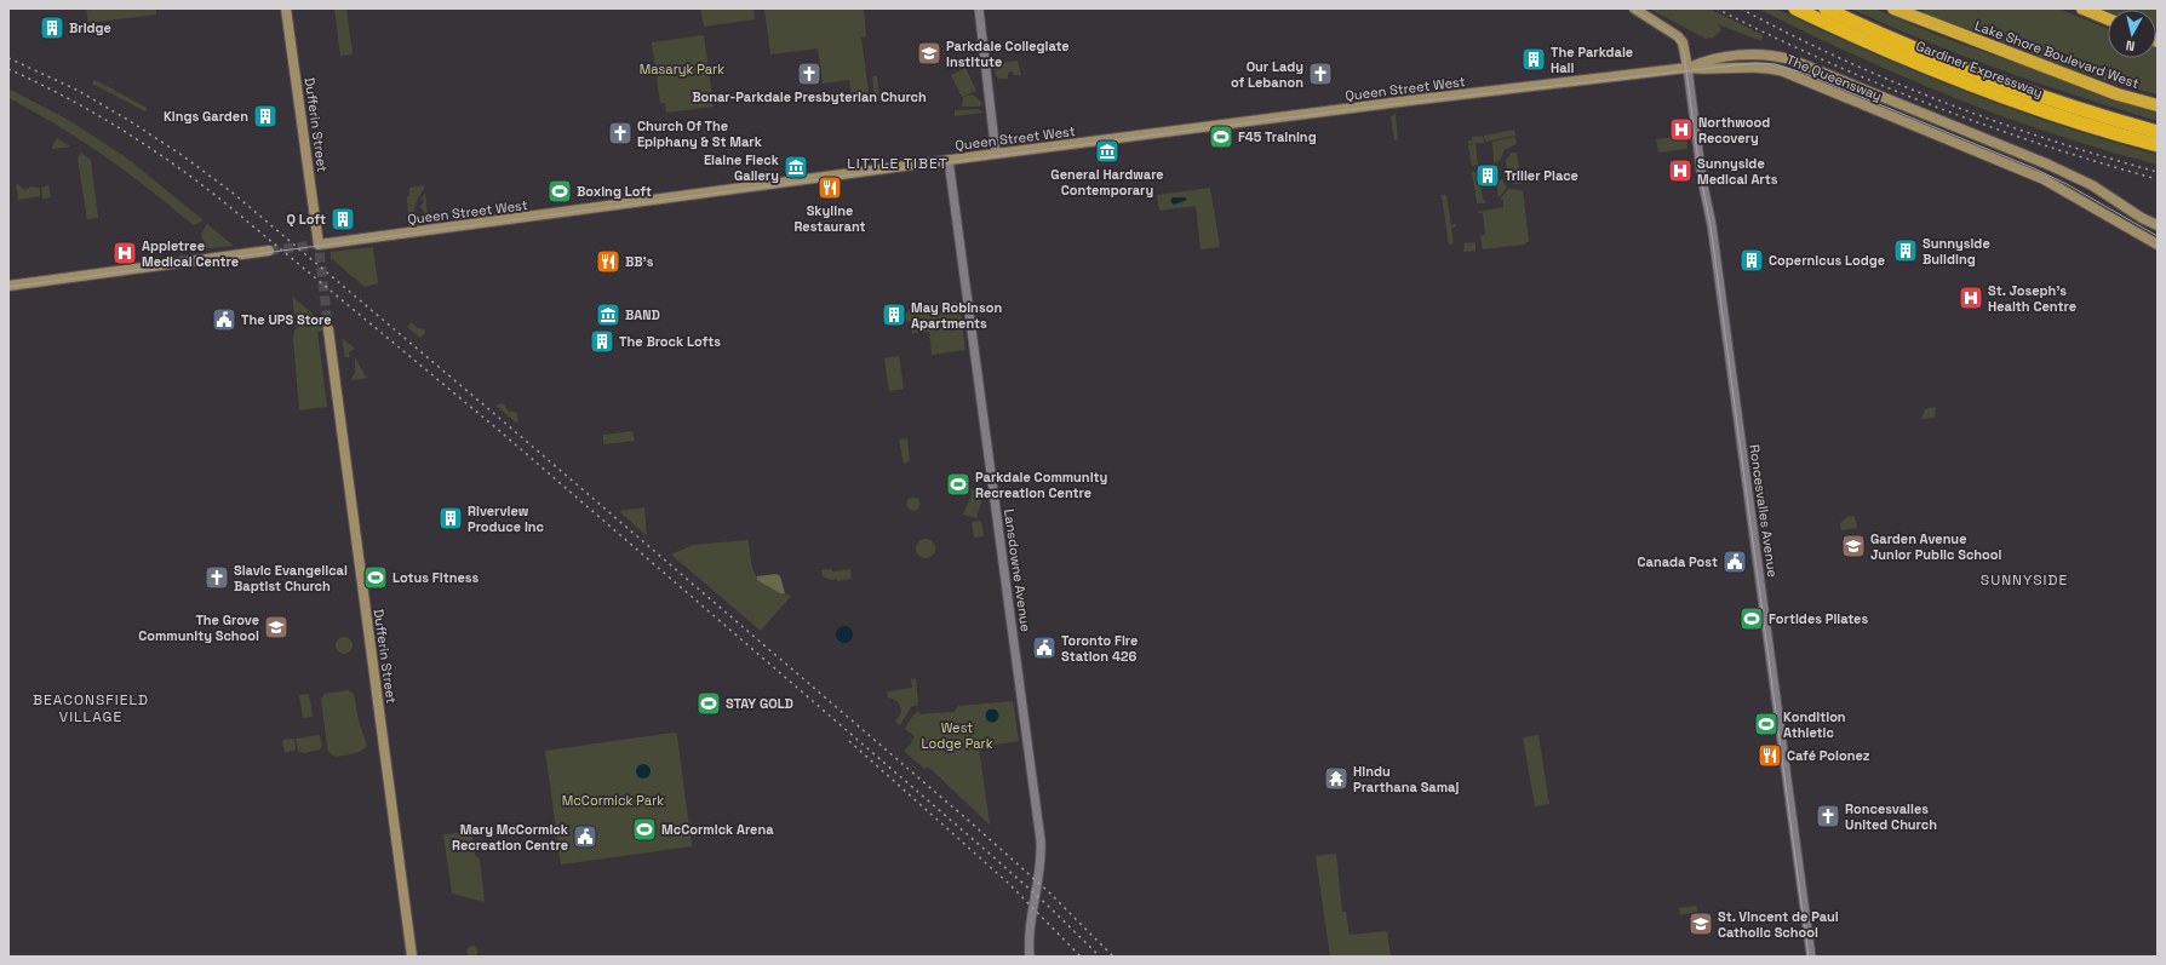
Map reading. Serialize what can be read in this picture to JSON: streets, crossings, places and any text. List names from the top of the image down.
{
  "streets": {
    "highway": ["Lake Shore Boulevard West", "Gardiner Expressway"],
    "main road": ["The Queensway", "Queen Street West", "Dufferin Street"],
    "street": ["Roncesvalles Avenue", "Lansdowne Avenue"]
  },
  "crossings": [
    ["The Queensway", "Queen Street West"],
    ["The Queensway", "Roncesvalles Avenue"],
    ["Queen Street West", "Dufferin Street"],
    ["Queen Street West", "Roncesvalles Avenue"],
    ["Queen Street West", "Lansdowne Avenue"]
  ],
  "districts": ["LITTLE TIBET", "SUNNYSIDE", "BEACONSFIELD VILLAGE"],
  "parks": ["Masaryk Park", "West Lodge Park", "McCormick Park"],
  "places": {
    "building": [
      "Bridge",
      "The Parkdale Hall",
      "Kings Garden",
      "Triller Place",
      "Q Loft",
      "Sunnyside Building",
      "Copernicus Lodge",
      "May Robinson Apartments",
      "The Brock Lofts",
      "Riverview Produce Inc"
    ],
    "school or university": [
      "Parkdale Collegiate Institute",
      "Garden Avenue Junior Public School",
      "The Grove Community School",
      "St. Vincent de Paul Catholic School"
    ],
    "church": [
      "Bonar-Parkdale Presbyterian Church",
      "Our Lady of Lebanon",
      "Church Of The Epiphany & St Mark",
      "Slavic Evangelical Baptist Church",
      "Roncesvalles United Church"
    ],
    "hospital": [
      "Northwood Recovery",
      "Sunnyside Medical Arts",
      "Appletree Medical Centre",
      "St. Joseph's Health Centre"
    ],
    "sports": [
      "F45 Training",
      "Boxing Loft",
      "Parkdale Community Recreation Centre",
      "Lotus Fitness",
      "Fortides Pilates",
      "STAY GOLD",
      "Kondition Athletic",
      "McCormick Arena"
    ],
    "museum": ["General Hardware Contemporary", "Elaine Fleck Gallery", "BAND"],
    "restaurant": ["Skyline Restaurant", "BB's", "Café Polonez"],
    "public building": [
      "The UPS Store",
      "Canada Post",
      "Toronto Fire Station 426",
      "Mary McCormick Recreation Centre"
    ],
    "temple": ["Hindu Prarthana Samaj"]
  },
  "north": "bottom"
}
